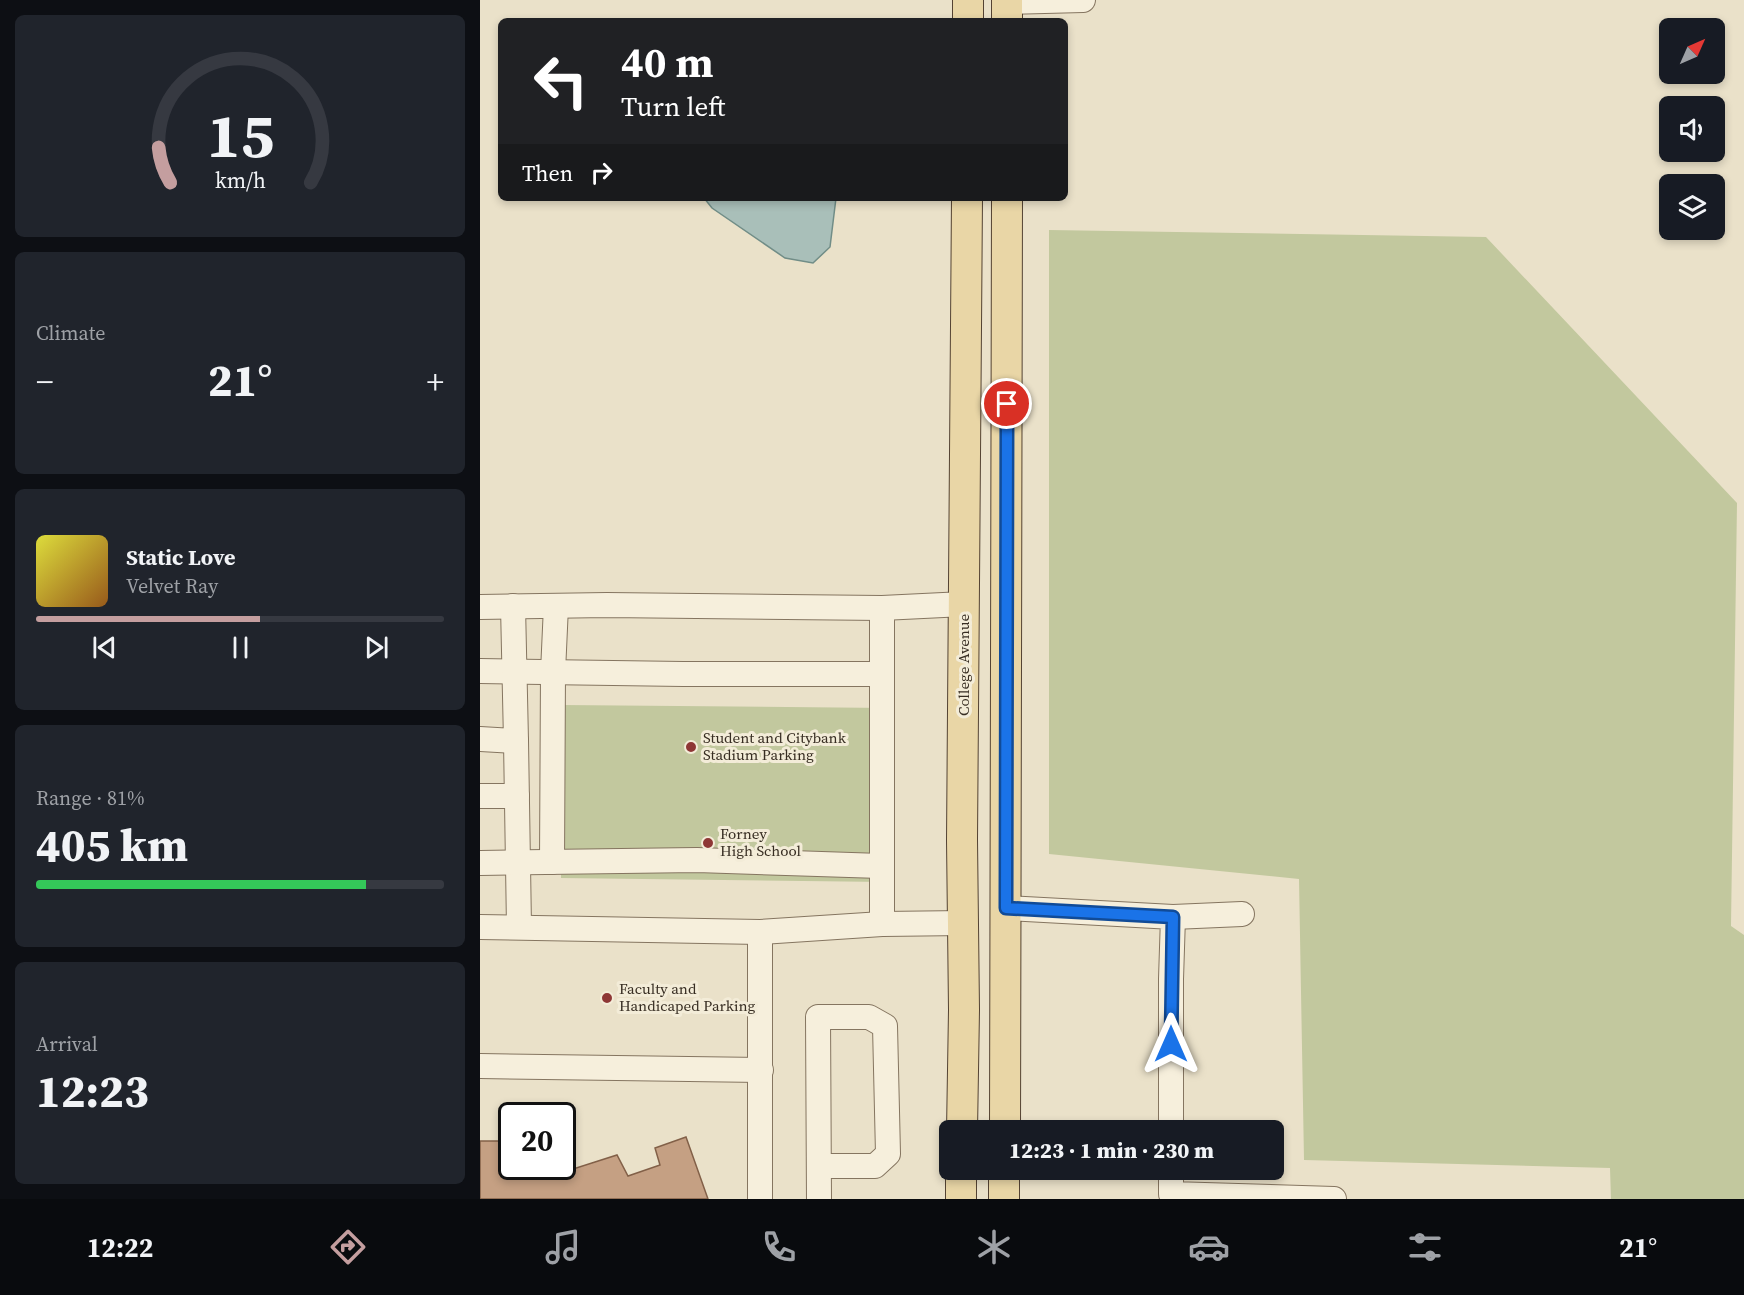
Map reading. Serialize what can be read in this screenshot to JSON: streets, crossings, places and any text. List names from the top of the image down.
{
  "streets": {
    "main road": ["College Avenue"]
  },
  "places": ["Student and Citybank Stadium Parking", "Forney High School", "Faculty and Handicaped Parking"],
  "north": "top right",
  "page": {
    "turn": ["40 m", "Turn left"],
    "then": "Then",
    "tile": [
      "Climate",
      ["Range · 81%", "405 km"],
      ["Arrival", "12:23"]
    ],
    "heat": ["−", "21°", "+"],
    "song": ["Static Love", "Velvet Ray"],
    "limit": "20",
    "trip": "12:23 · 1 min · 230 m",
    "tabs": ["12:22", "21°"],
    "gauge": ["15", "km/h"]
  }
}
